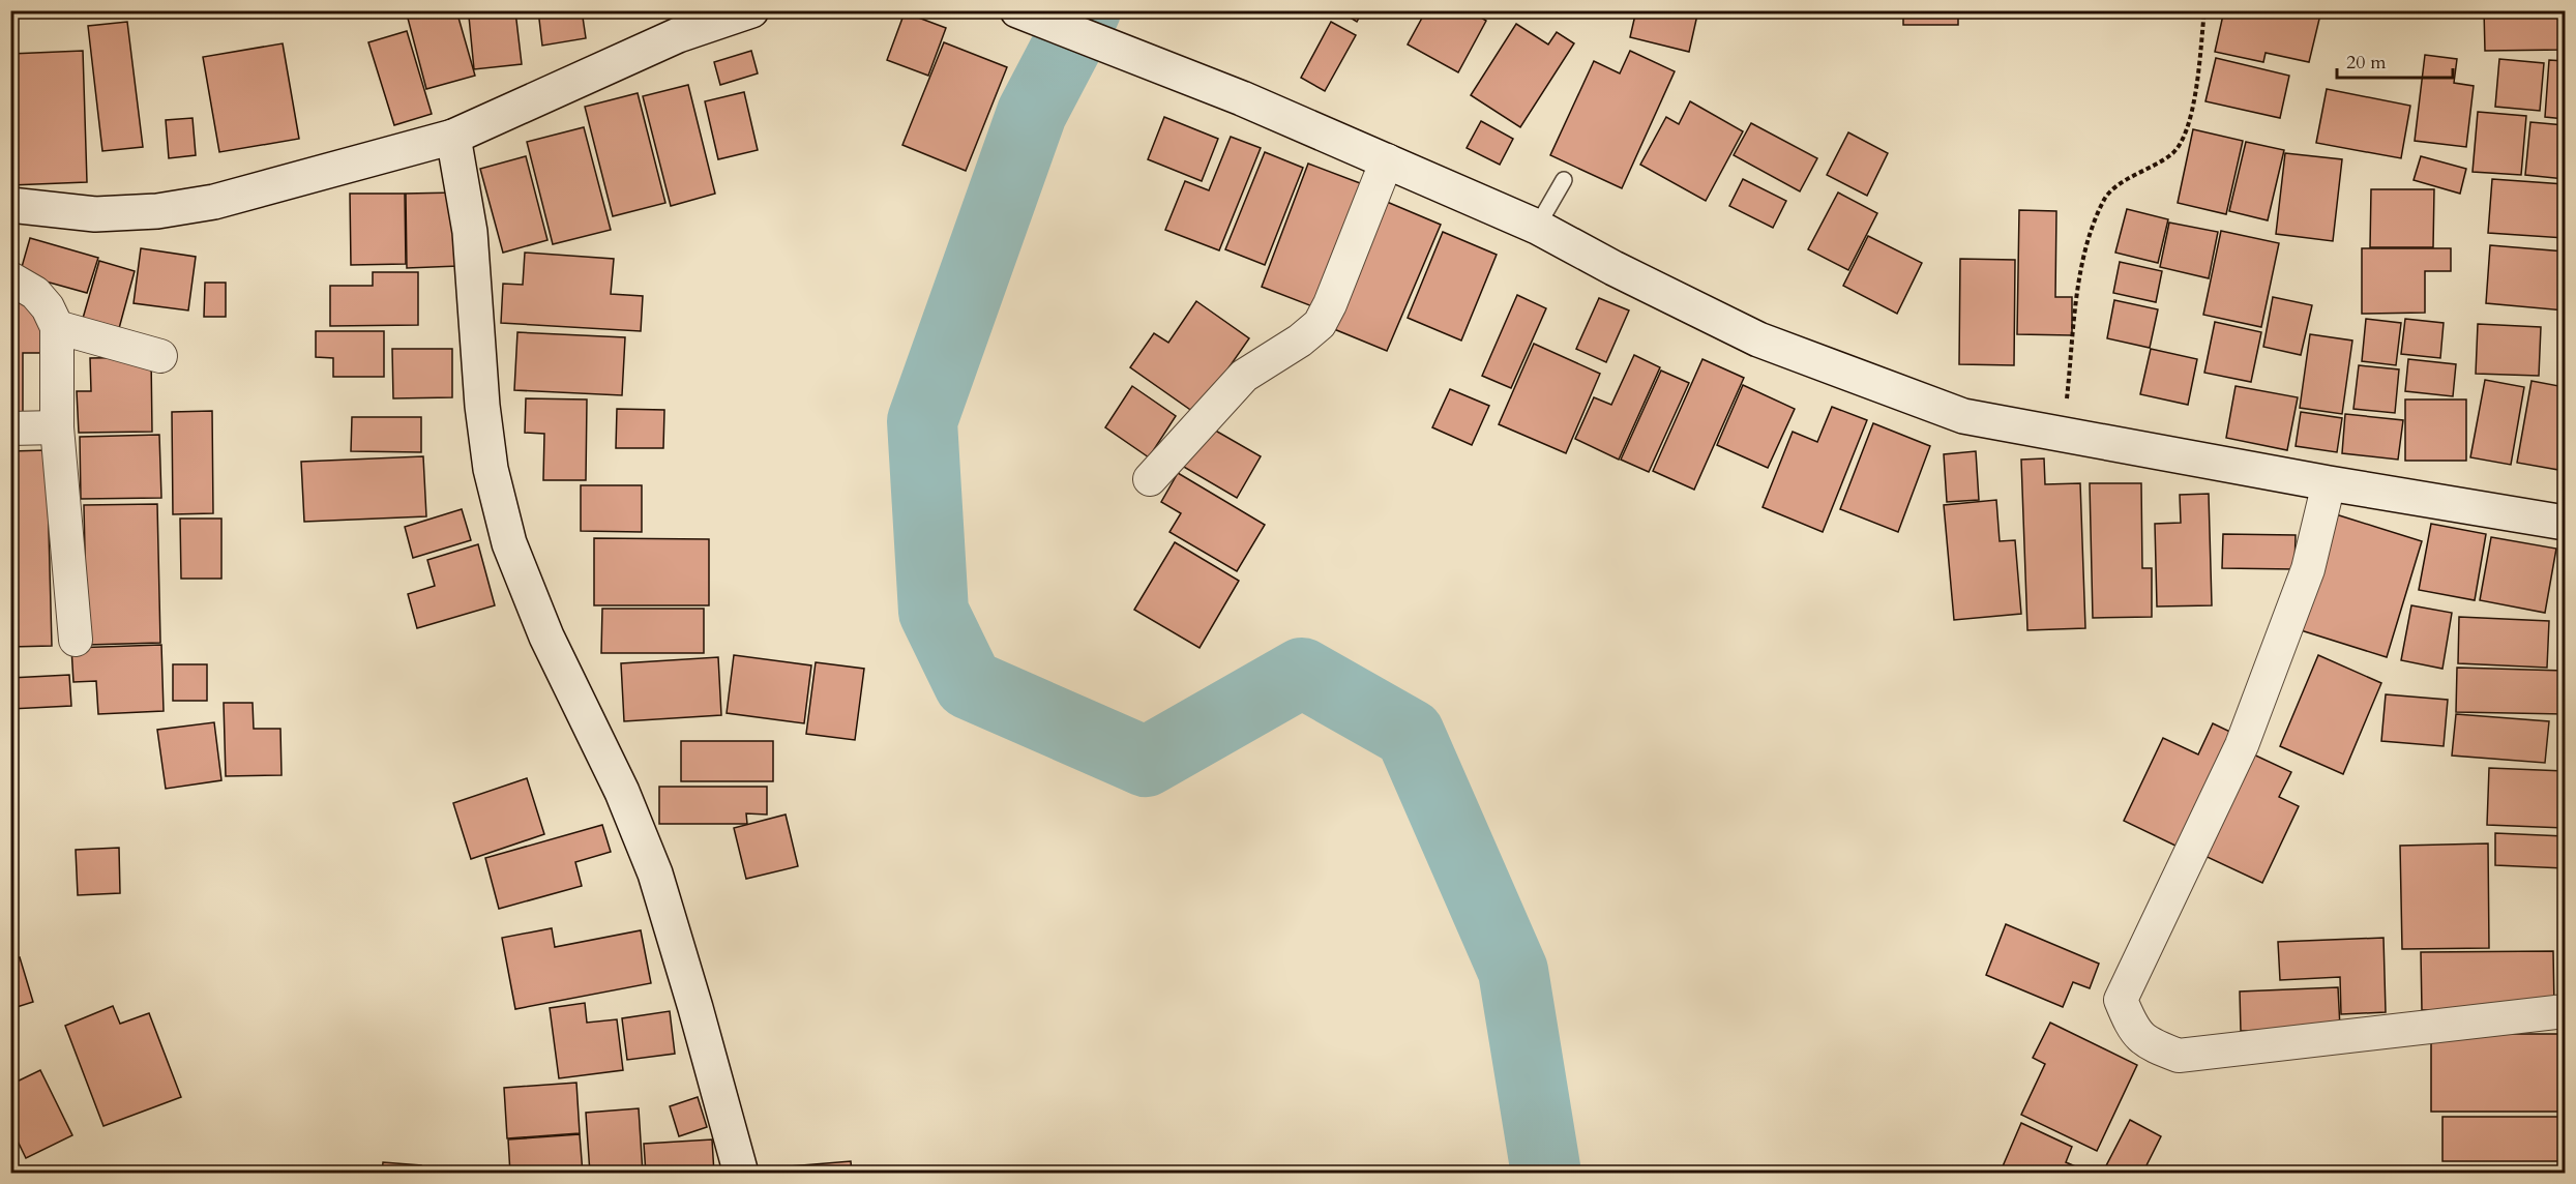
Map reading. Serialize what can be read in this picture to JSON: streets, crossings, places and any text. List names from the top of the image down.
{
  "scale_bar": "20 m"
}
